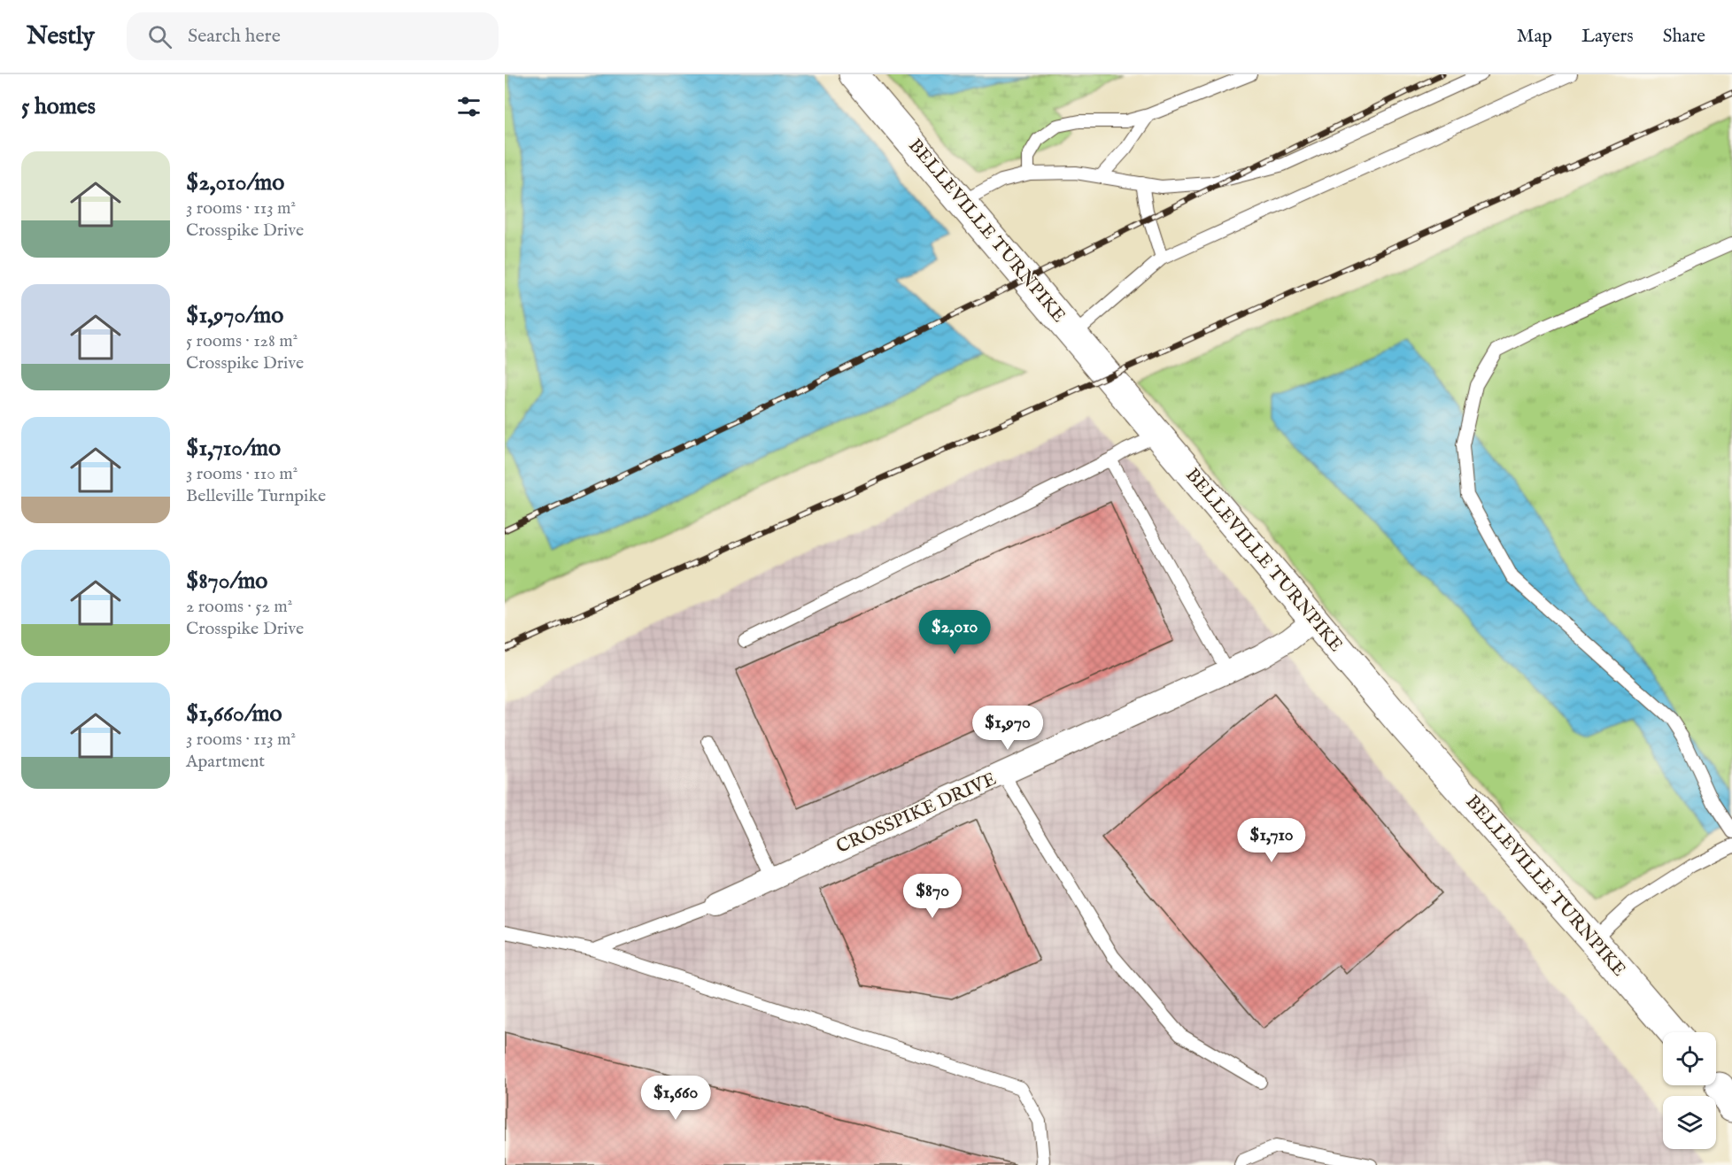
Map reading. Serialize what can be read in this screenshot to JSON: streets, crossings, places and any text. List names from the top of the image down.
{
  "streets": {
    "main road": ["BELLEVILLE TURNPIKE"],
    "street": ["CROSSPIKE DRIVE"]
  },
  "crossings": [
    ["BELLEVILLE TURNPIKE", "CROSSPIKE DRIVE"]
  ],
  "page": {
    "header": "Nestly",
    "search": "Search here",
    "nav": ["Map", "Layers", "Share"],
    "heading": "5 homes",
    "list": [
      {
        "name": "$2,010/mo",
        "note": "3 rooms · 113 m² · Crosspike Drive"
      },
      {
        "name": "$1,970/mo",
        "note": "5 rooms · 128 m² · Crosspike Drive"
      },
      {
        "name": "$1,710/mo",
        "note": "3 rooms · 110 m² · Belleville Turnpike"
      },
      {
        "name": "$870/mo",
        "note": "2 rooms · 52 m² · Crosspike Drive"
      },
      {
        "name": "$1,660/mo",
        "note": "3 rooms · 113 m² · Apartment"
      }
    ],
    "price": [
      "$2,010",
      "$1,970",
      "$1,710",
      "$870",
      "$1,660"
    ]
  }
}
